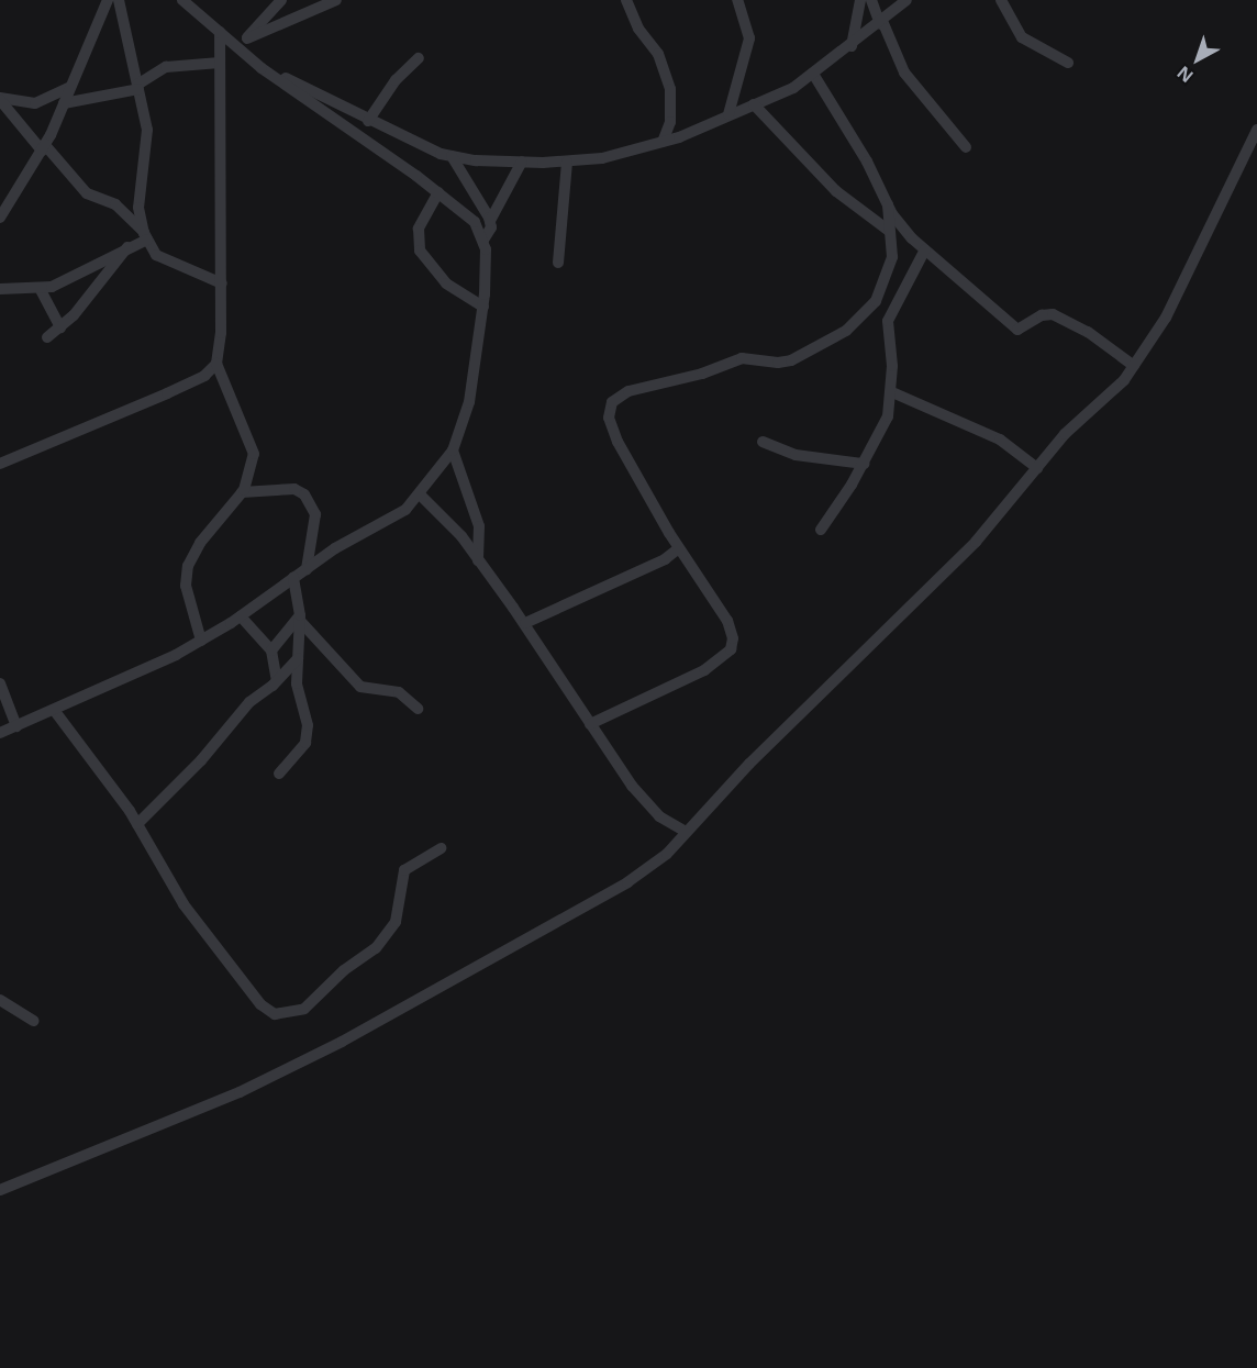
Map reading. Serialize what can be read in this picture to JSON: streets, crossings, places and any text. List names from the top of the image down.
{
  "north": "bottom left"
}
